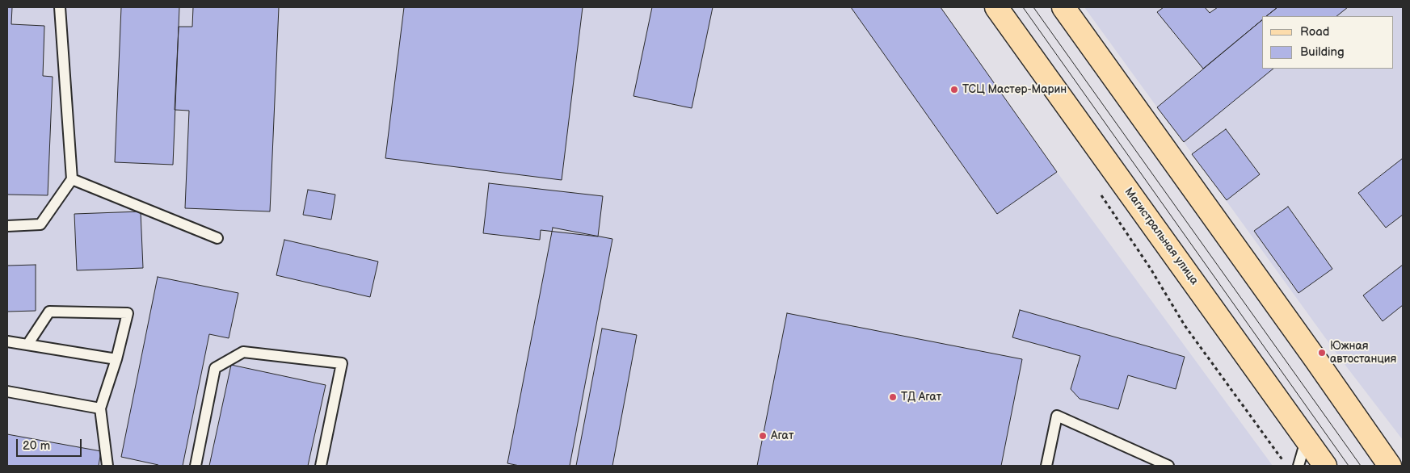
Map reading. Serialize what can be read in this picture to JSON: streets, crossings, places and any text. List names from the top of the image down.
{
  "streets": {
    "main road": ["Магистральная улица"]
  },
  "places": [
    "ТСЦ Мастер-Марин",
    "Южная автостанция",
    "ТД Агат",
    "Агат"
  ],
  "legend": ["Road", "Building"],
  "scale_bar": "20 m"
}
